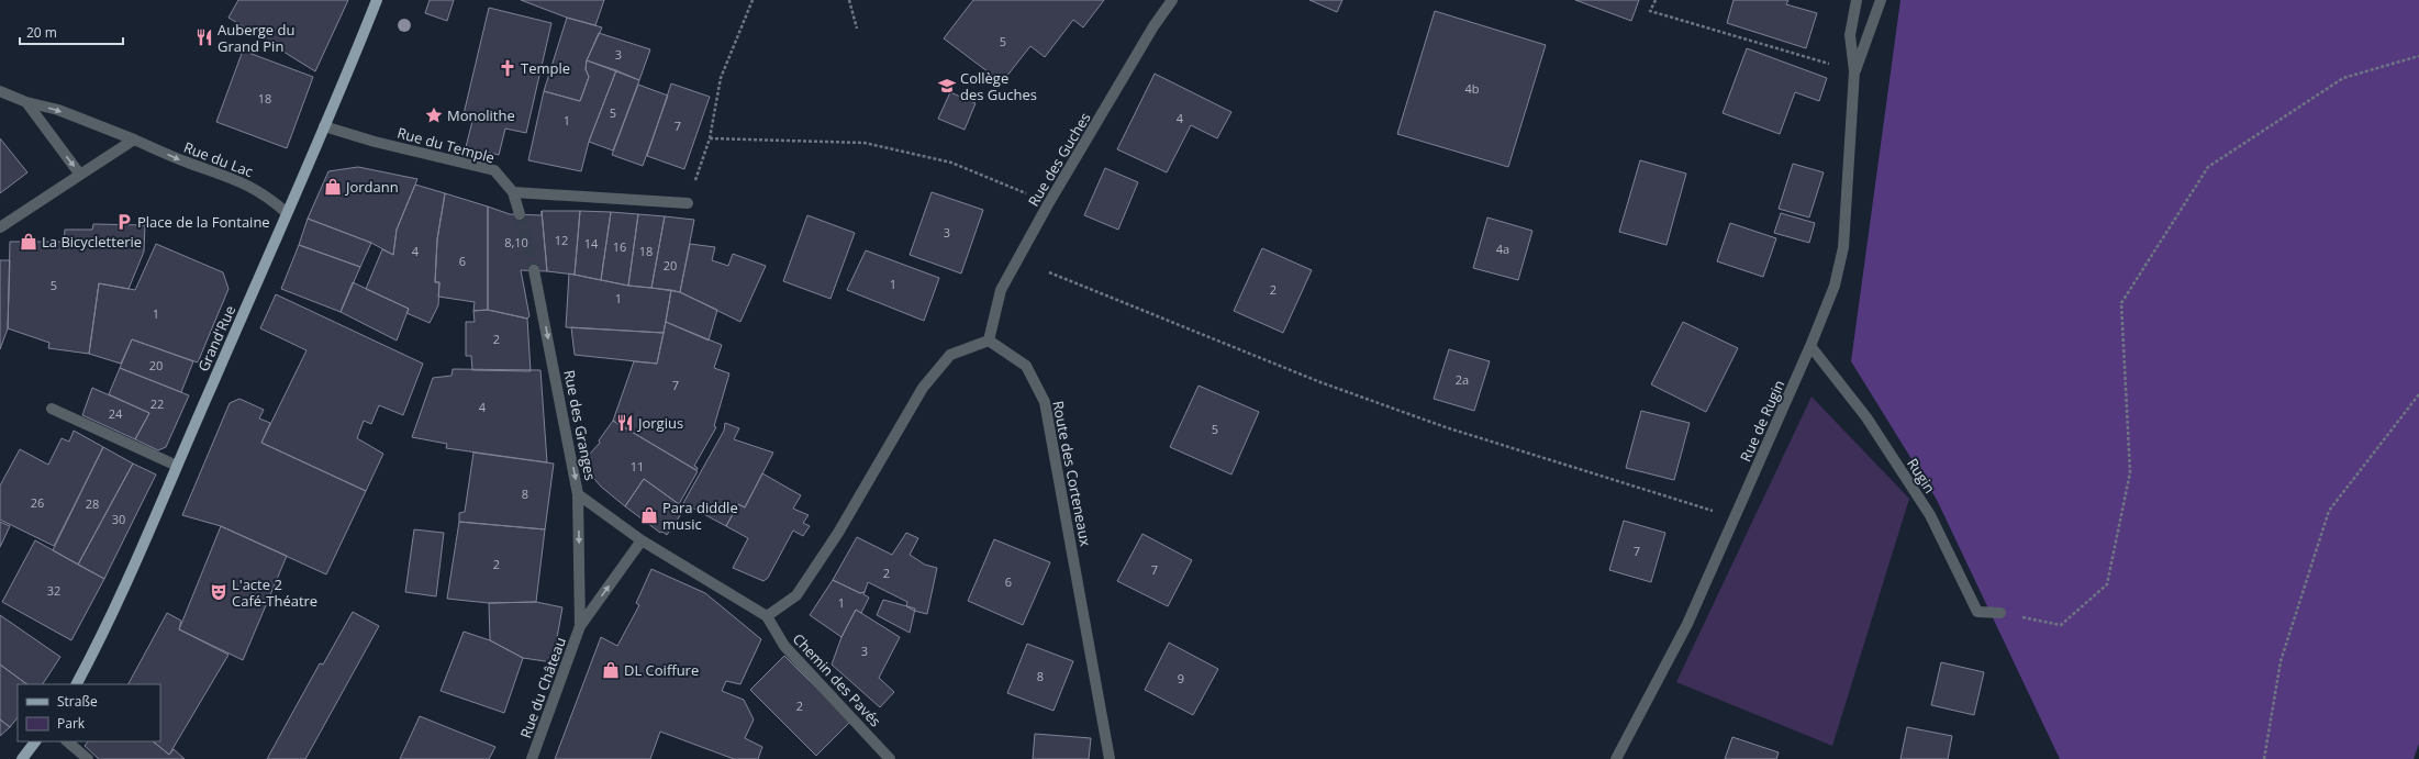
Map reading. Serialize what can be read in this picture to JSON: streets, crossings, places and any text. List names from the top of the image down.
{
  "streets": {
    "main road": ["Grand'Rue"],
    "street": [
      "Rue du Temple",
      "Rue du Lac",
      "Rue des Guches",
      "Rue de Rugin",
      "Rue des Granges",
      "Route des Corteneaux",
      "Rugin",
      "Chemin des Pavés",
      "Rue du Château"
    ]
  },
  "crossings": [
    ["Rue du Temple", "Grand'Rue"],
    ["Rue du Lac", "Grand'Rue"],
    ["Rue des Guches", "Route des Corteneaux"],
    ["Rue de Rugin", "Rugin"],
    ["Rue des Granges", "Chemin des Pavés"],
    ["Rue des Granges", "Rue du Château"]
  ],
  "one_way": ["Rue du Lac", "Rue des Granges"],
  "places": {
    "restaurant": ["Auberge du Grand Pin", "Jorgius"],
    "church": ["Temple"],
    "school or university": ["Collège des Guches"],
    "place": ["Monolithe"],
    "shop": [
      "Jordann",
      "La Bicycletterie",
      "Para diddle music",
      "DL Coiffure"
    ],
    "parking": ["Place de la Fontaine"],
    "theatre": ["L'acte 2 Café-Théatre"]
  },
  "house_numbers": [
    "5",
    "3",
    "4b",
    "18",
    "5",
    "4",
    "1",
    "7",
    "3",
    "12",
    "8,10",
    "14",
    "16",
    "4a",
    "4",
    "18",
    "6",
    "20",
    "1",
    "5",
    "2",
    "1",
    "1",
    "2",
    "20",
    "2a",
    "7",
    "22",
    "4",
    "24",
    "5",
    "11",
    "8",
    "26",
    "28",
    "30",
    "7",
    "2",
    "7",
    "2",
    "6",
    "32",
    "1",
    "3",
    "8",
    "9",
    "2"
  ],
  "legend": ["Straße", "Park"],
  "scale_bar": "20 m"
}
